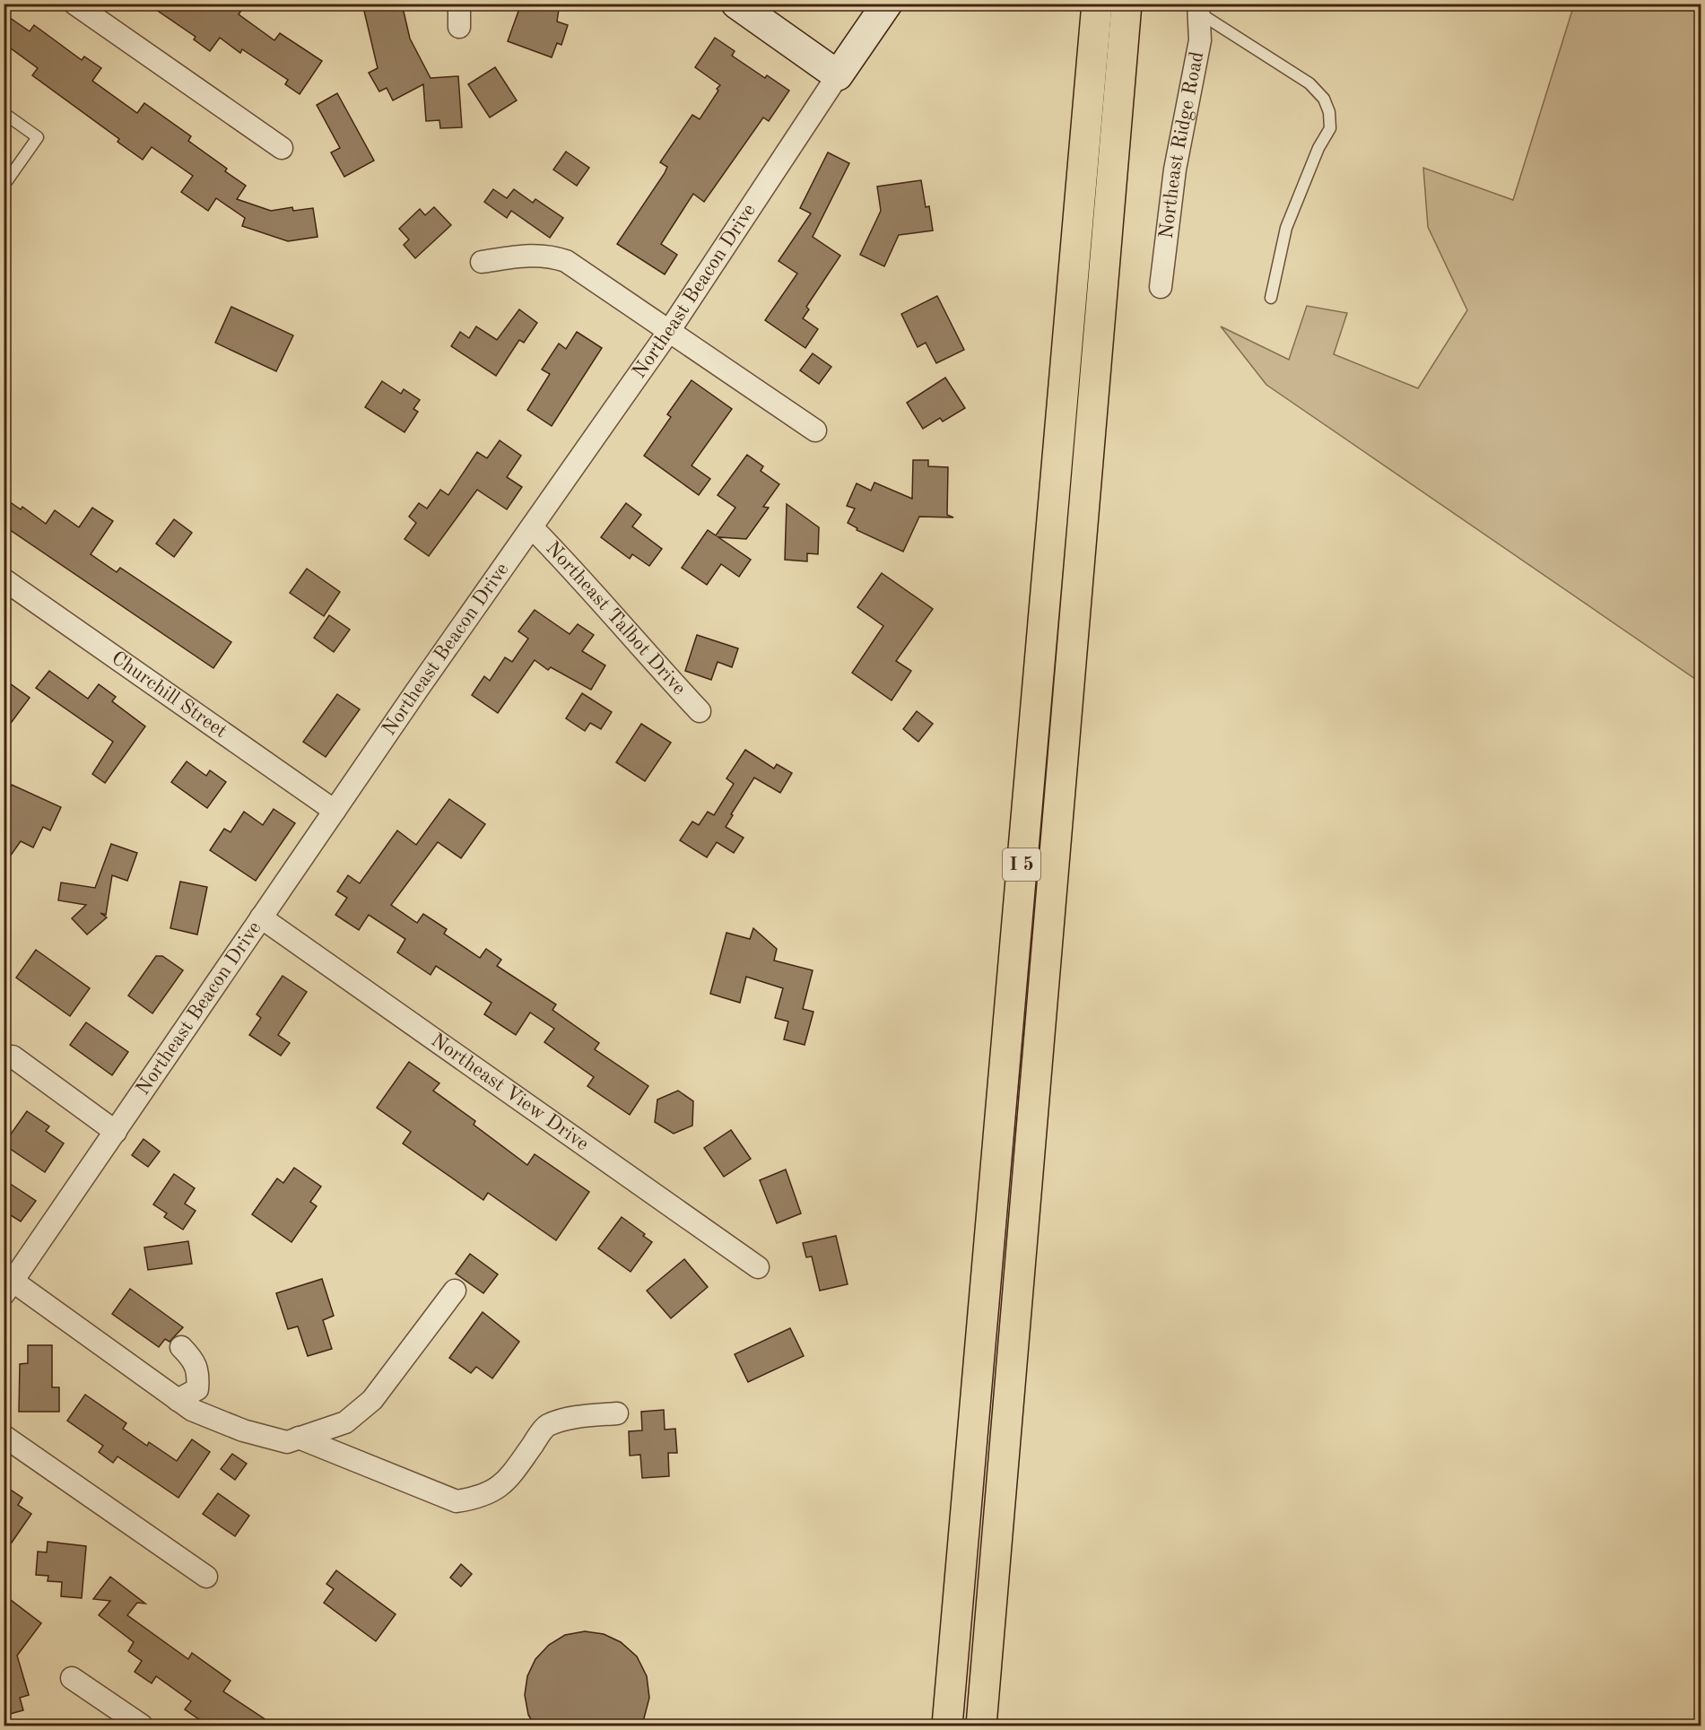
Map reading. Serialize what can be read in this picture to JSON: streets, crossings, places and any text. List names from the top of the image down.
{
  "streets": {
    "highway": ["I 5"],
    "street": [
      "Northeast Ridge Road",
      "Northeast Beacon Drive",
      "Northeast Talbot Drive",
      "Churchill Street",
      "Northeast View Drive"
    ]
  },
  "crossings": [
    ["Northeast Beacon Drive", "Northeast Talbot Drive"],
    ["Northeast Beacon Drive", "Churchill Street"],
    ["Northeast Beacon Drive", "Northeast View Drive"]
  ]
}
